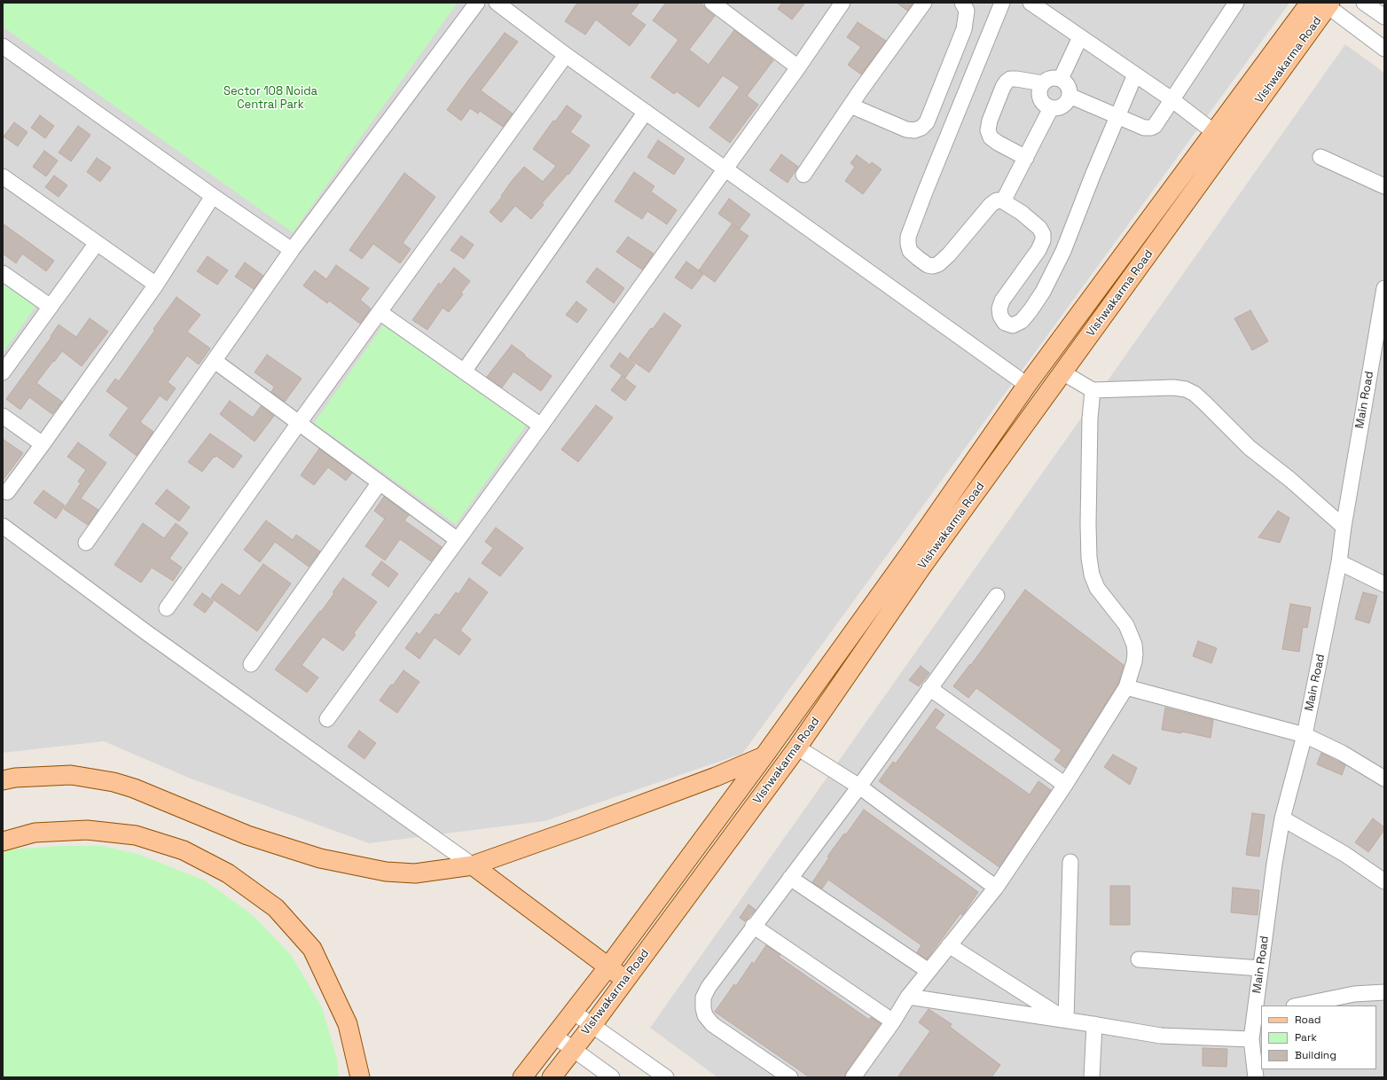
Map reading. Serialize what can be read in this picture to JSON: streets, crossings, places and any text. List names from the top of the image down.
{
  "streets": {
    "main road": ["Vishwakarma Road"],
    "street": ["Main Road"]
  },
  "parks": ["Sector 108 Noida Central Park"],
  "legend": ["Road", "Park", "Building"]
}
